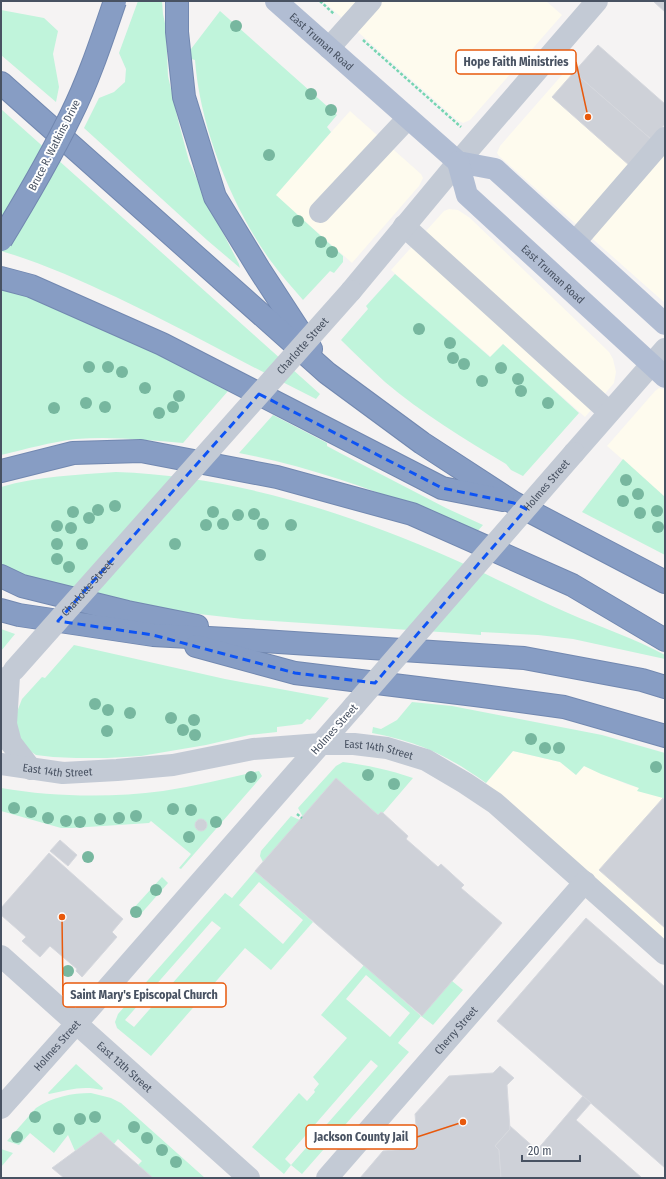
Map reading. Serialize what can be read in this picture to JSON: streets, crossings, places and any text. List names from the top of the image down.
{
  "streets": {
    "highway": ["Bruce R. Watkins Drive"],
    "main road": ["East Truman Road"],
    "street": [
      "Charlotte Street",
      "Holmes Street",
      "East 14th Street",
      "Cherry Street",
      "East 13th Street"
    ]
  },
  "crossings": [
    ["East Truman Road", "Charlotte Street"],
    ["East Truman Road", "Holmes Street"],
    ["Holmes Street", "East 14th Street"],
    ["Holmes Street", "East 13th Street"],
    ["East 14th Street", "Cherry Street"]
  ],
  "places": ["Hope Faith Ministries", "Saint Mary's Episcopal Church", "Jackson County Jail"],
  "scale_bar": "20 m"
}
